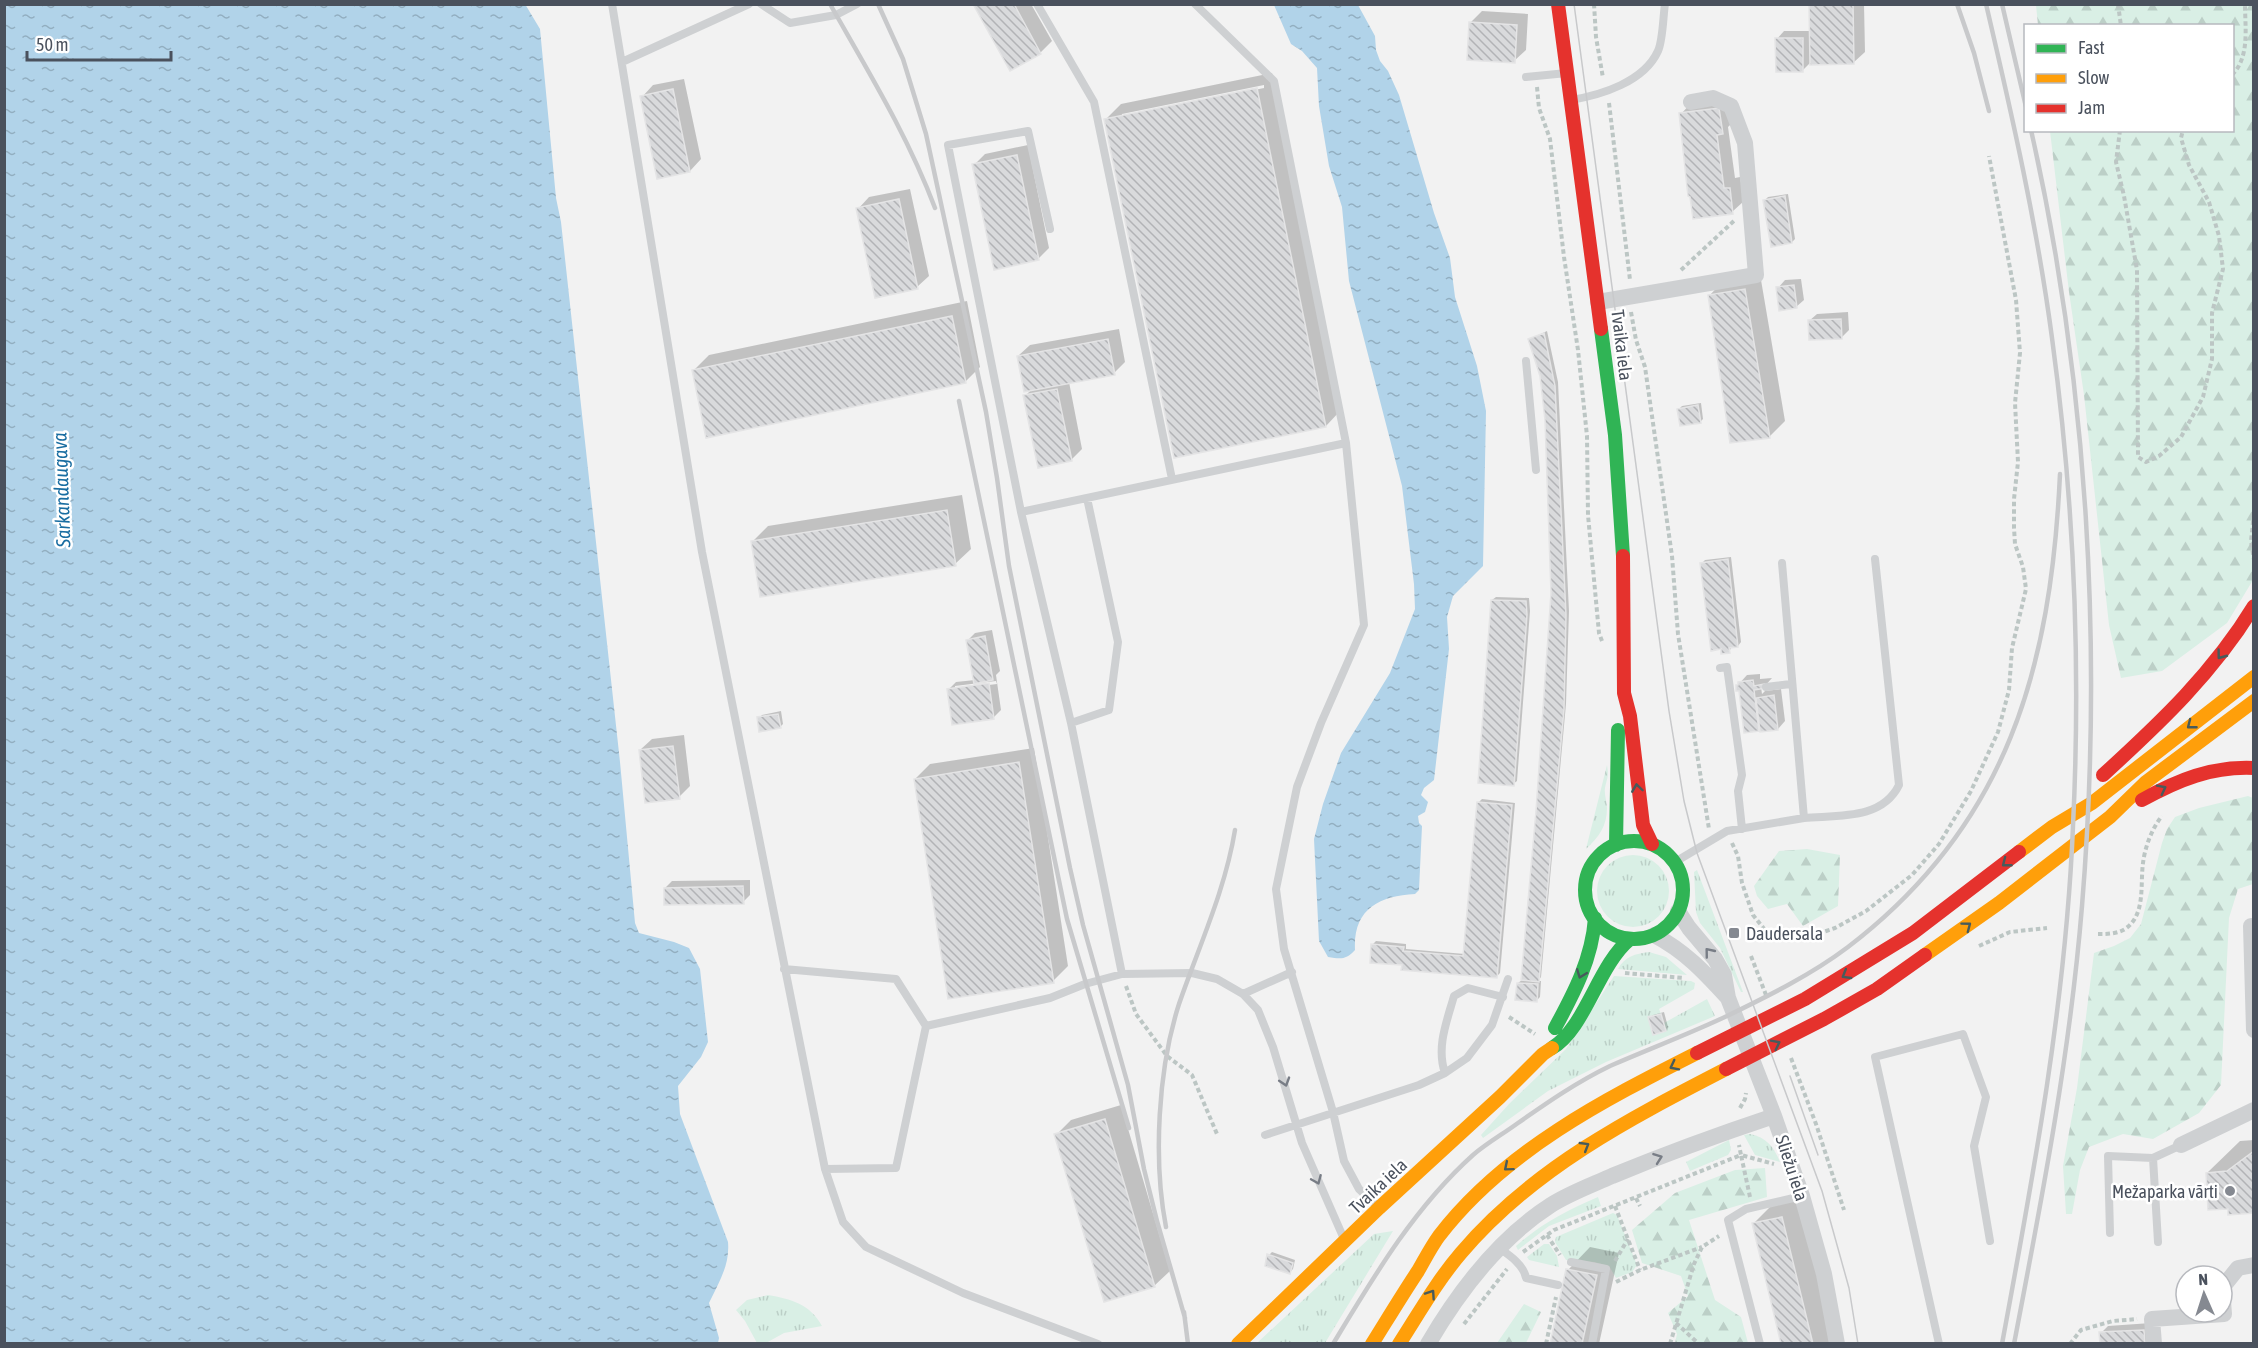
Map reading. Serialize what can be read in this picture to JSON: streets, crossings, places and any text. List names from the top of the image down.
{
  "streets": {
    "main road": ["Tvaika iela"],
    "street": ["Sliežu iela"]
  },
  "crossings": [
    ["Tvaika iela", "Sliežu iela"]
  ],
  "water": ["Sarkandaugava"],
  "places": {
    "transit": ["Daudersala"],
    "other": ["Mežaparka vārti"]
  },
  "legend": ["Fast", "Slow", "Jam"],
  "scale_bar": "50 m",
  "north": "top"
}
